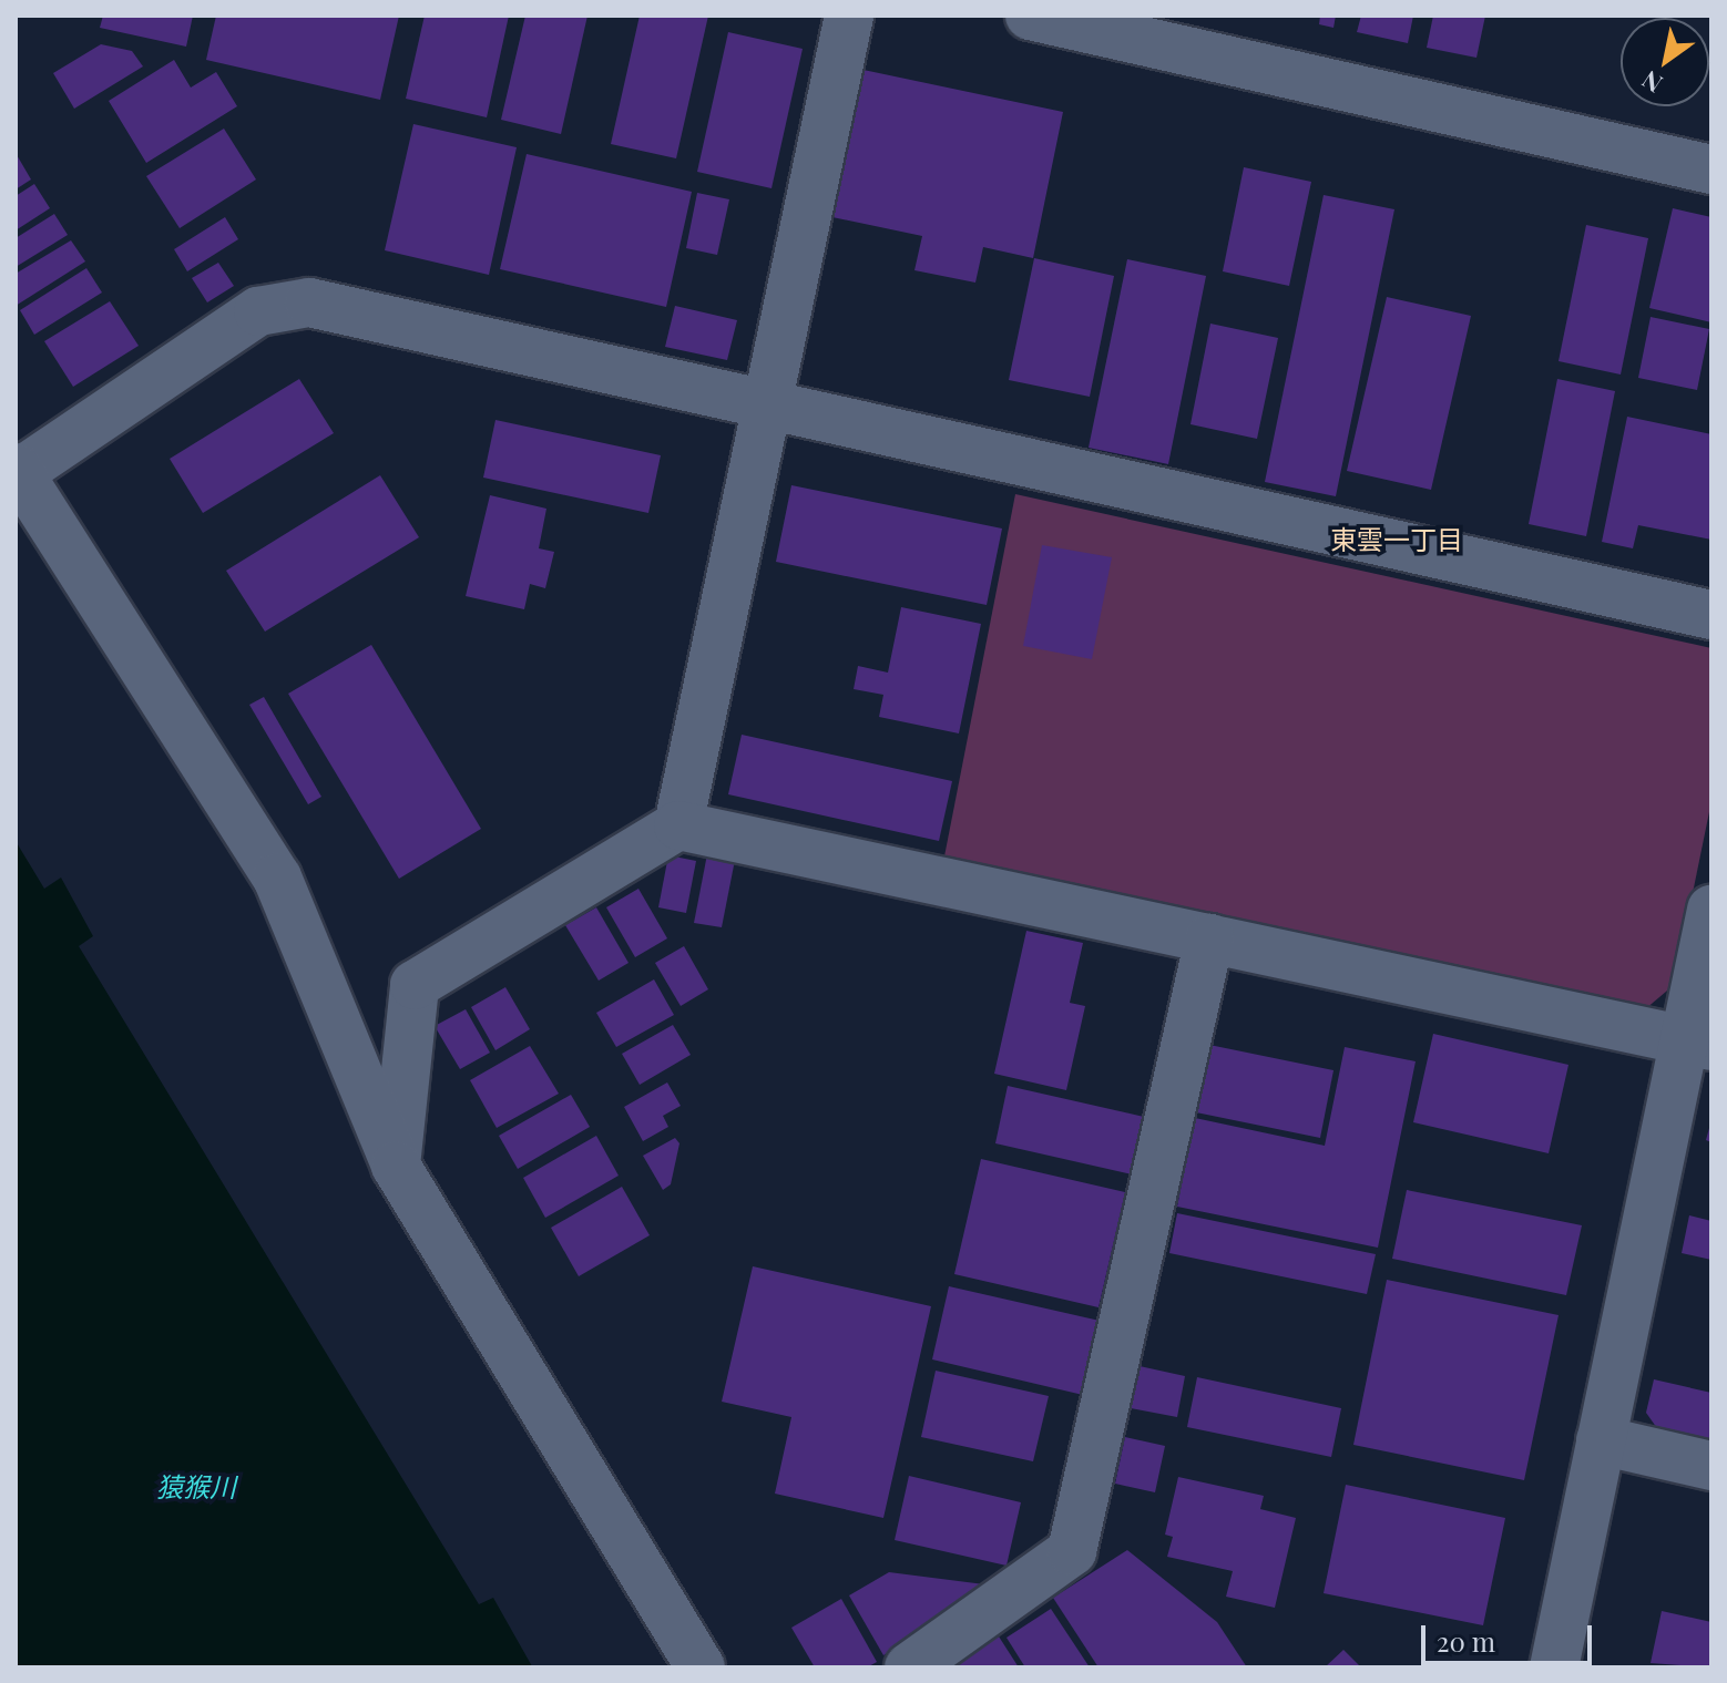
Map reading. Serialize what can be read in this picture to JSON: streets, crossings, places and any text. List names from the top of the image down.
{
  "districts": ["東雲一丁目"],
  "water": ["猿猴川"],
  "scale_bar": "20 m",
  "north": "bottom left"
}
